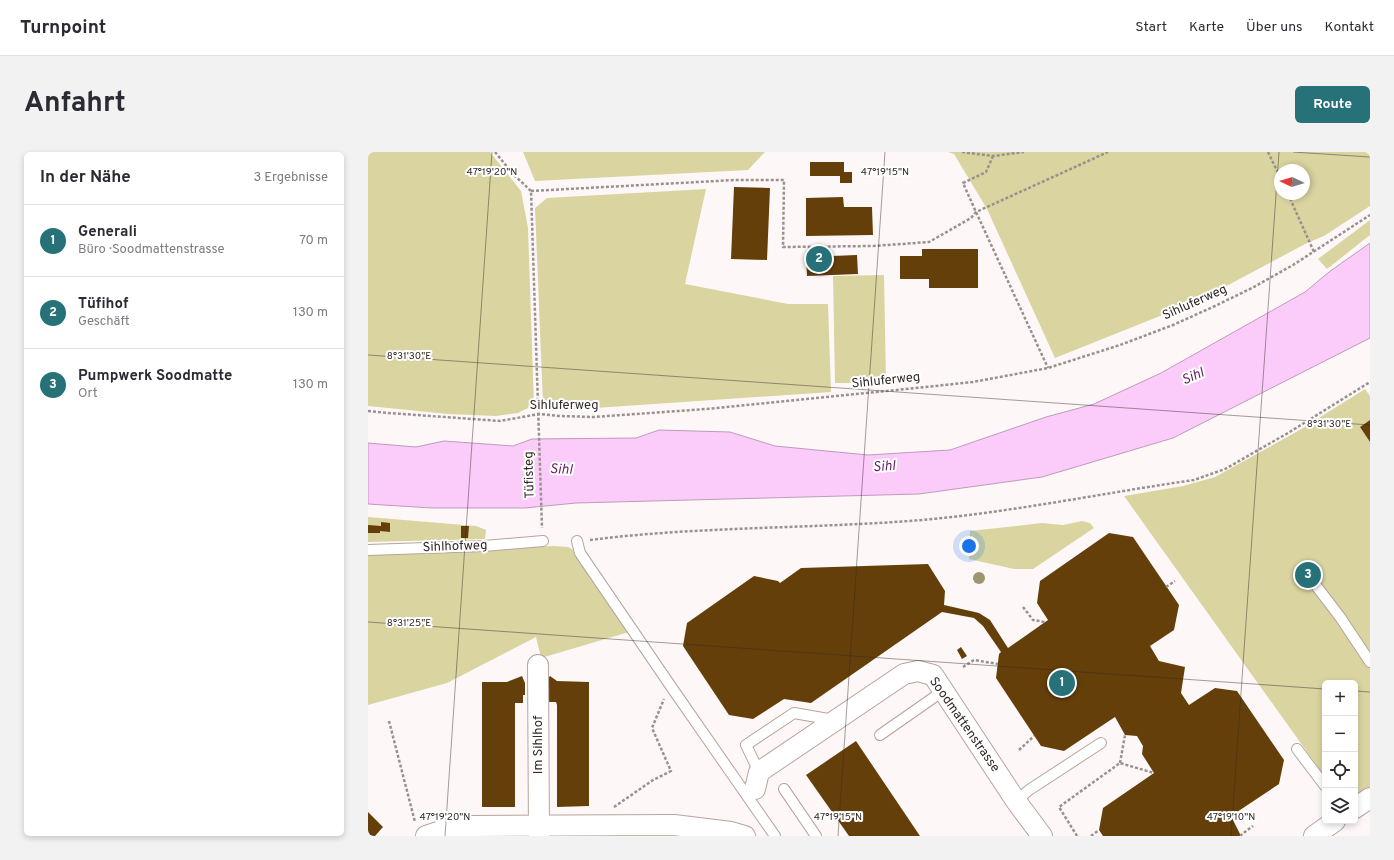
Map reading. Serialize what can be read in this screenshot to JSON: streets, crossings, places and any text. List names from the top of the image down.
{
  "streets": {
    "street": ["Soodmattenstrasse", "Im Sihlhof"],
    "lane": ["Sihlhofweg"],
    "path": ["Sihluferweg", "Tüfisteg"]
  },
  "crossings": [
    ["Sihluferweg", "Tüfisteg"],
    ["Tüfisteg", "Sihlhofweg"]
  ],
  "water": ["Sihl"],
  "north": "left",
  "page": {
    "header": "Turnpoint",
    "nav": [
      "Start",
      "Karte",
      "Über uns",
      "Kontakt"
    ],
    "title": "Anfahrt",
    "buttons": "Route",
    "heading": ["In der Nähe", "3 Ergebnisse"],
    "list": [
      {
        "mark": "1",
        "name": "Generali",
        "note": "Büro · Soodmattenstrasse",
        "value": "70 m"
      },
      {
        "mark": "2",
        "name": "Tüfihof",
        "note": "Geschäft",
        "value": "130 m"
      },
      {
        "mark": "3",
        "name": "Pumpwerk Soodmatte",
        "note": "Ort",
        "value": "130 m"
      }
    ],
    "pins": ["2", "3", "1"],
    "map_buttons": ["+", "−"]
  },
  "coordinates": [
    "47°19'20\"N",
    "47°19'15\"N",
    "8°31'30\"E",
    "8°31'25\"E",
    "47°19'10\"N"
  ]
}
